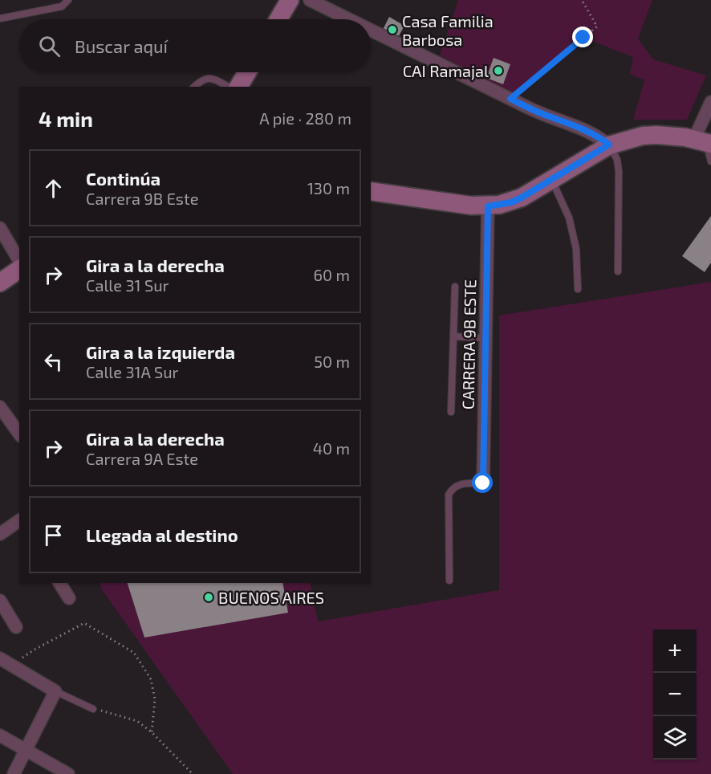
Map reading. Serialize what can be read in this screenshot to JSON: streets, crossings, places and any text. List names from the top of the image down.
{
  "streets": {
    "street": ["CARRERA 9B ESTE"]
  },
  "places": ["Casa Familia Barbosa", "CAI Ramajal", "BUENOS AIRES"],
  "page": {
    "search": "Buscar aquí",
    "heading": ["4 min", "A pie · 280 m"],
    "list": [
      ["Continúa", "Carrera 9B Este", "130 m"],
      ["Gira a la derecha", "Calle 31 Sur", "60 m"],
      ["Gira a la izquierda", "Calle 31A Sur", "50 m"],
      ["Gira a la derecha", "Carrera 9A Este", "40 m"],
      "Llegada al destino"
    ],
    "map_buttons": ["+", "−"]
  }
}
